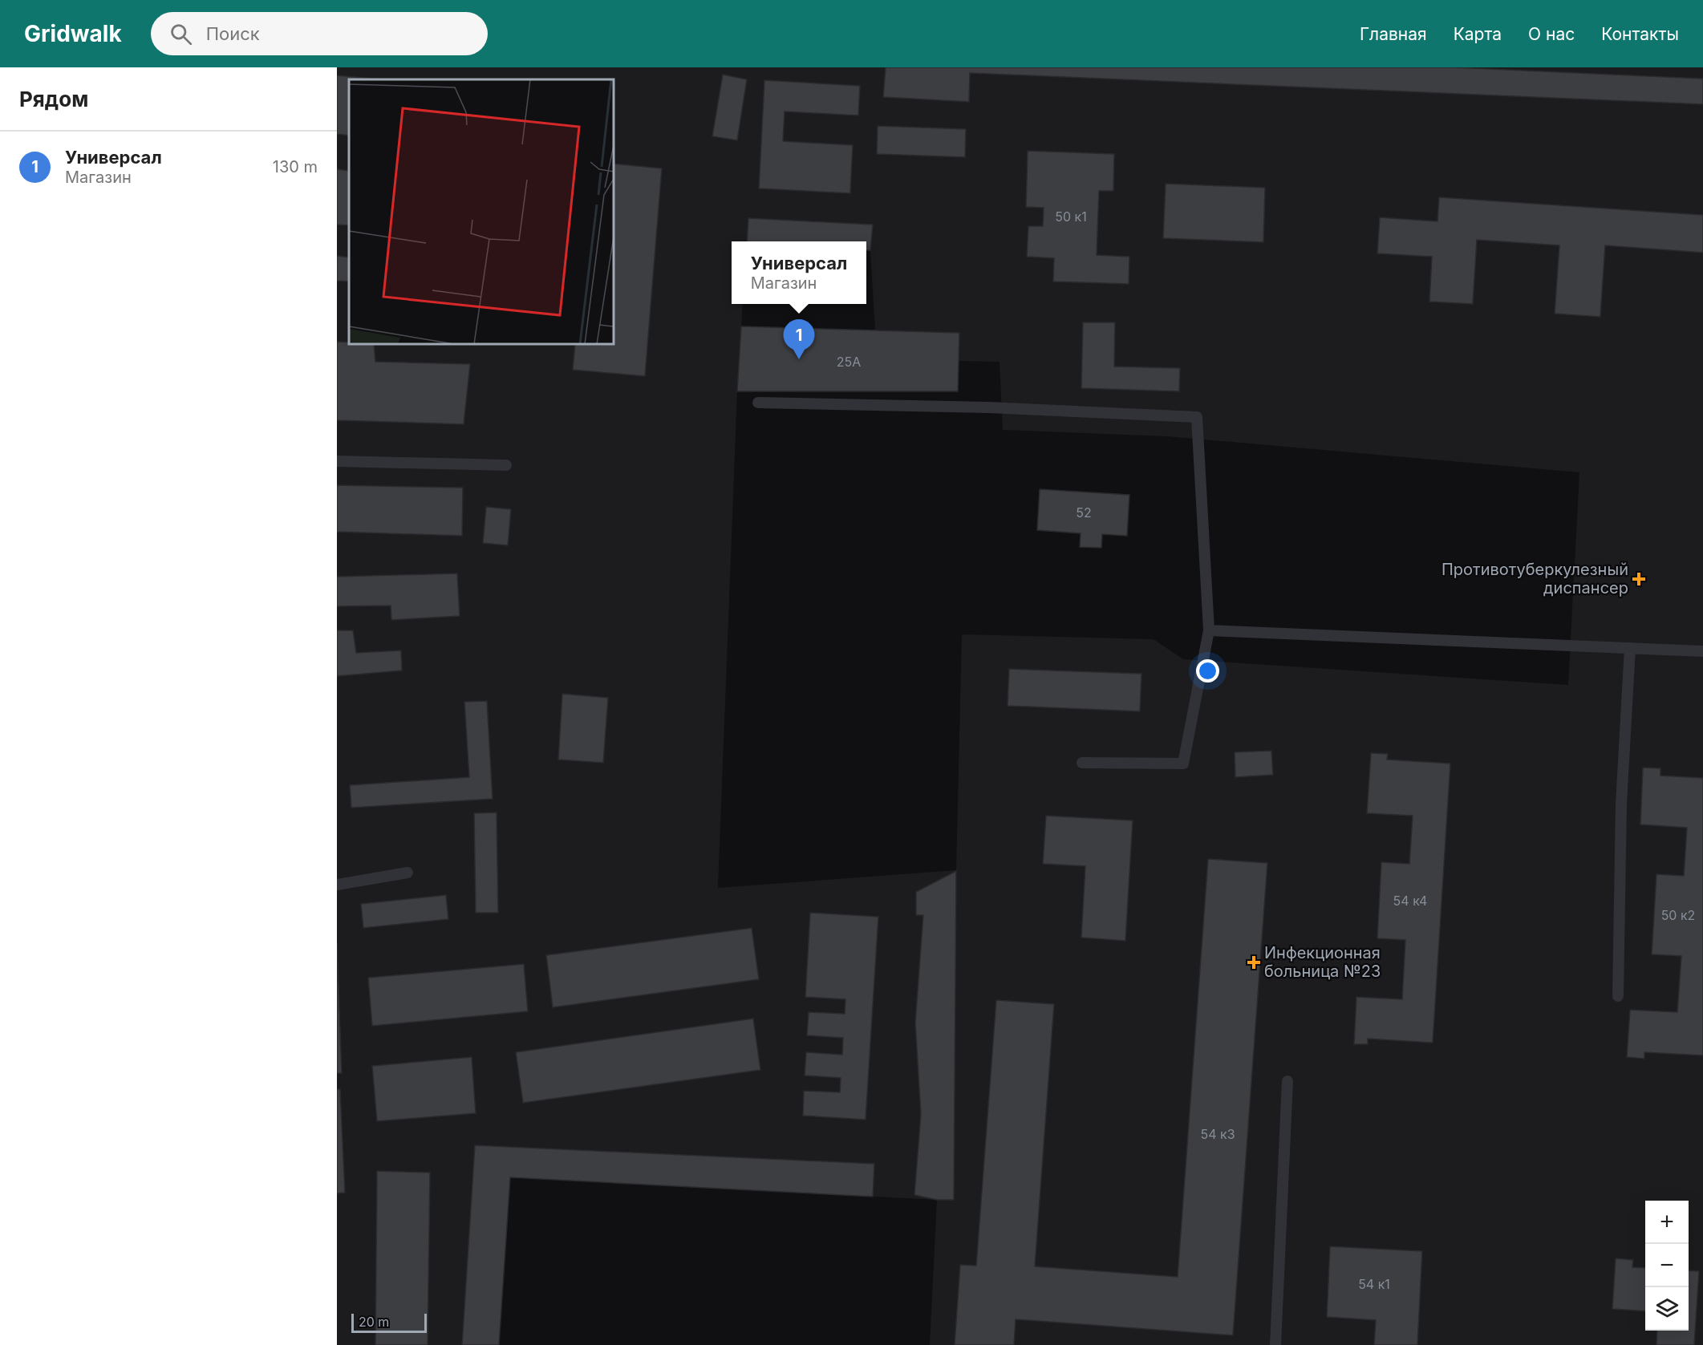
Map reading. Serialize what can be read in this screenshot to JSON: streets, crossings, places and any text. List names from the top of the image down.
{
  "places": {
    "health": ["Противотуберкулезный диспансер", "Инфекционная больница №23"]
  },
  "house_numbers": [
    "50 к1",
    "25А",
    "52",
    "54 к4",
    "50 к2",
    "54 к3",
    "54 к1"
  ],
  "scale_bar": "20 m",
  "page": {
    "header": "Gridwalk",
    "search": "Поиск",
    "nav": [
      "Главная",
      "Карта",
      "О нас",
      "Контакты"
    ],
    "heading": "Рядом",
    "list": [
      {
        "mark": "1",
        "name": "Универсал",
        "note": "Магазин",
        "value": "130 m"
      }
    ],
    "popup": ["Универсал", "Магазин"],
    "pins": "1",
    "map_buttons": ["+", "−"],
    "scale": "20 m"
  }
}
